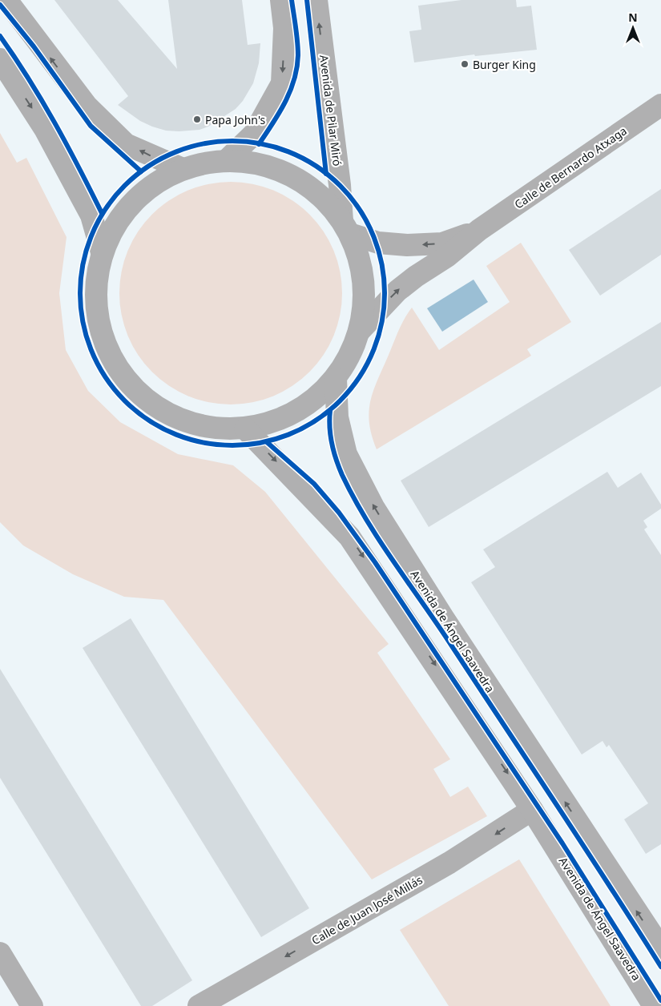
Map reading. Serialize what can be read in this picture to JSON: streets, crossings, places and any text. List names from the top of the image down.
{
  "streets": {
    "street": [
      "Avenida de Pilar Miró",
      "Calle de Bernardo Atxaga",
      "Avenida de Ángel Saavedra",
      "Calle de Juan José Millás"
    ]
  },
  "crossings": [
    ["Avenida de Pilar Miró", "Calle de Bernardo Atxaga"],
    ["Avenida de Ángel Saavedra", "Calle de Juan José Millás"]
  ],
  "one_way": ["Avenida de Pilar Miró", "Calle de Juan José Millás"],
  "places": ["Burger King", "Papa John's"],
  "north": "top"
}
